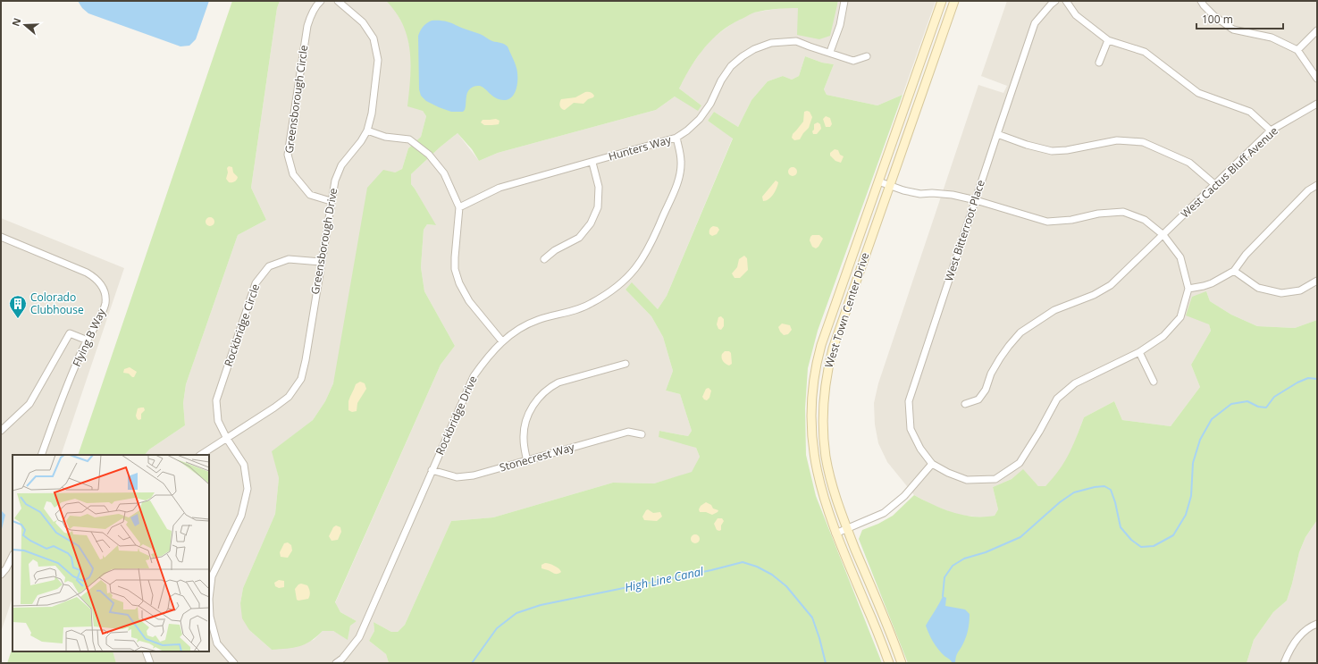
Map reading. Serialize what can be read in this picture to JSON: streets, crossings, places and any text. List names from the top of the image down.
{
  "streets": {
    "street": [
      "Greensborough Circle",
      "Hunters Way",
      "West Cactus Bluff Avenue",
      "West Bitterroot Place",
      "Greensborough Drive",
      "West Town Center Drive",
      "Rockbridge Circle",
      "Flying B Way",
      "Rockbridge Drive",
      "Stonecrest Way"
    ]
  },
  "crossings": [
    ["Greensborough Circle", "Greensborough Drive"],
    ["Hunters Way", "Rockbridge Drive"],
    ["Greensborough Drive", "Rockbridge Circle"],
    ["Rockbridge Drive", "Stonecrest Way"]
  ],
  "water": ["High Line Canal"],
  "places": {
    "building": ["Colorado Clubhouse"]
  },
  "scale_bar": "100 m",
  "north": "left"
}
